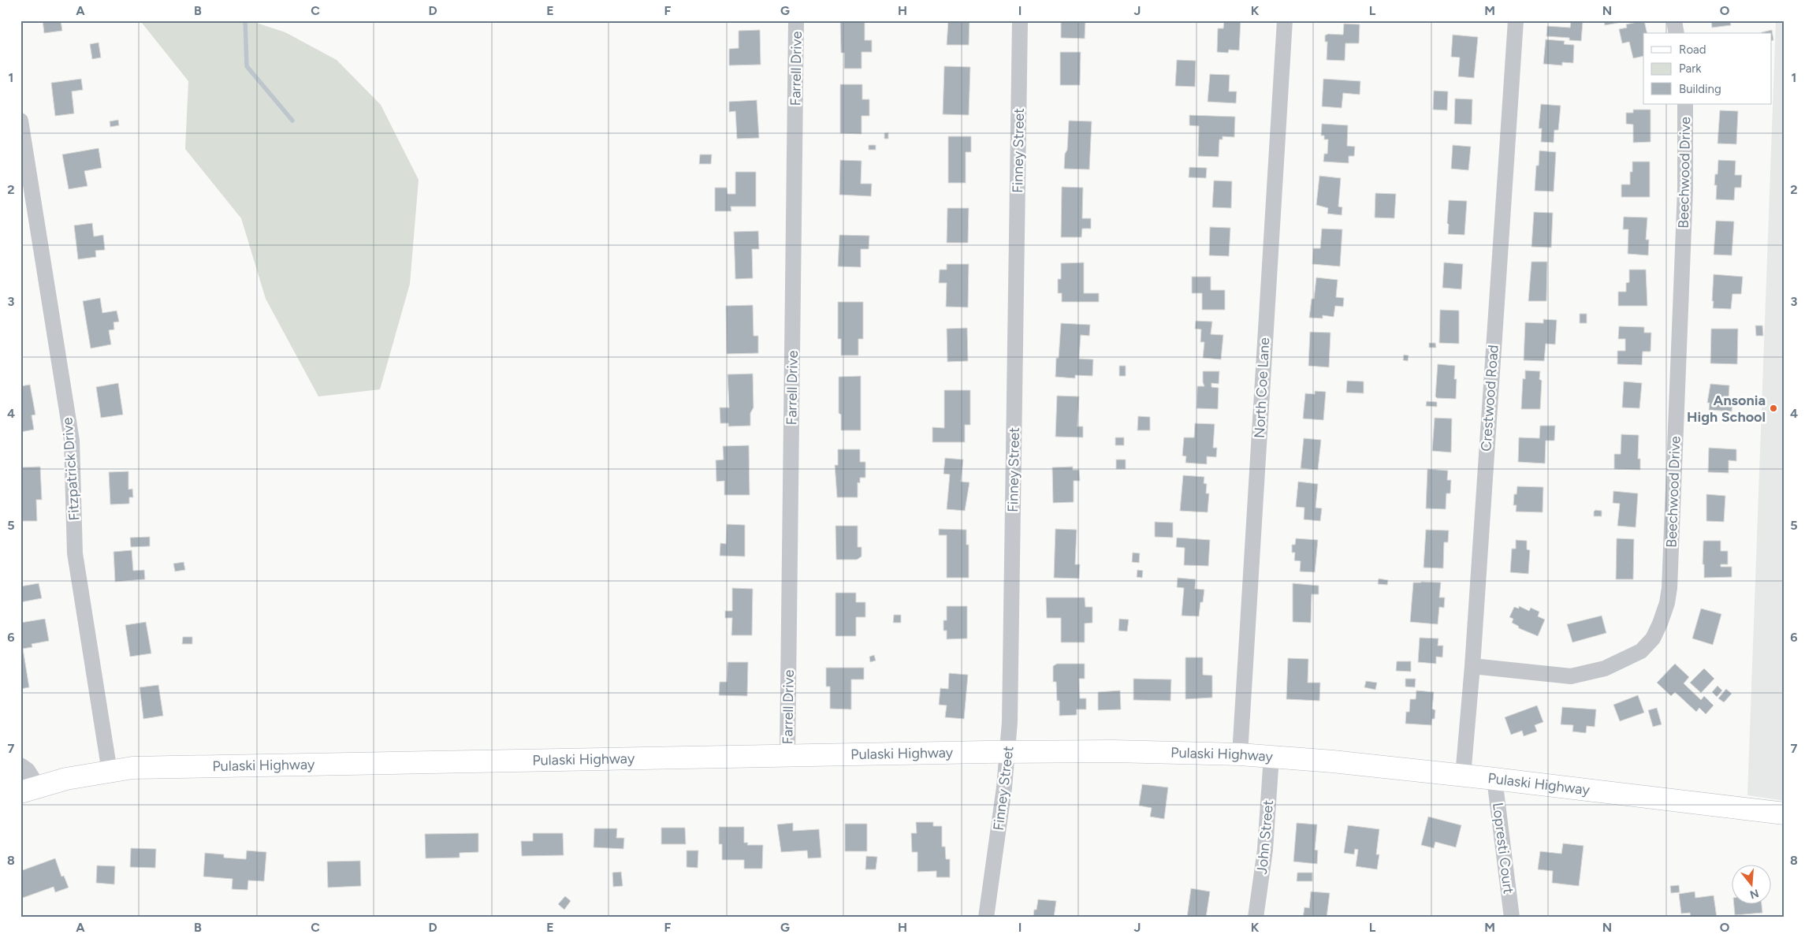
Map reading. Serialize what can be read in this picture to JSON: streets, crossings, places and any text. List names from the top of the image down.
{
  "streets": {
    "main road": ["Pulaski Highway"],
    "street": [
      "Farrell Drive",
      "Finney Street",
      "Beechwood Drive",
      "North Coe Lane",
      "Crestwood Road",
      "Fitzpatrick Drive",
      "John Street",
      "Lopresti Court"
    ]
  },
  "crossings": [
    ["Farrell Drive", "Pulaski Highway"],
    ["Finney Street", "Pulaski Highway"],
    ["Beechwood Drive", "Crestwood Road"],
    ["North Coe Lane", "Pulaski Highway"],
    ["Crestwood Road", "Pulaski Highway"],
    ["Fitzpatrick Drive", "Pulaski Highway"],
    ["Pulaski Highway", "John Street"],
    ["Pulaski Highway", "Lopresti Court"]
  ],
  "places": ["Ansonia High School"],
  "legend": ["Road", "Park", "Building"],
  "north": "bottom",
  "grid": {
    "columns": [
      "A",
      "B",
      "C",
      "D",
      "E",
      "F",
      "G",
      "H",
      "I",
      "J",
      "K",
      "L",
      "M",
      "N",
      "O"
    ],
    "rows": [
      "1",
      "2",
      "3",
      "4",
      "5",
      "6",
      "7",
      "8"
    ]
  }
}
